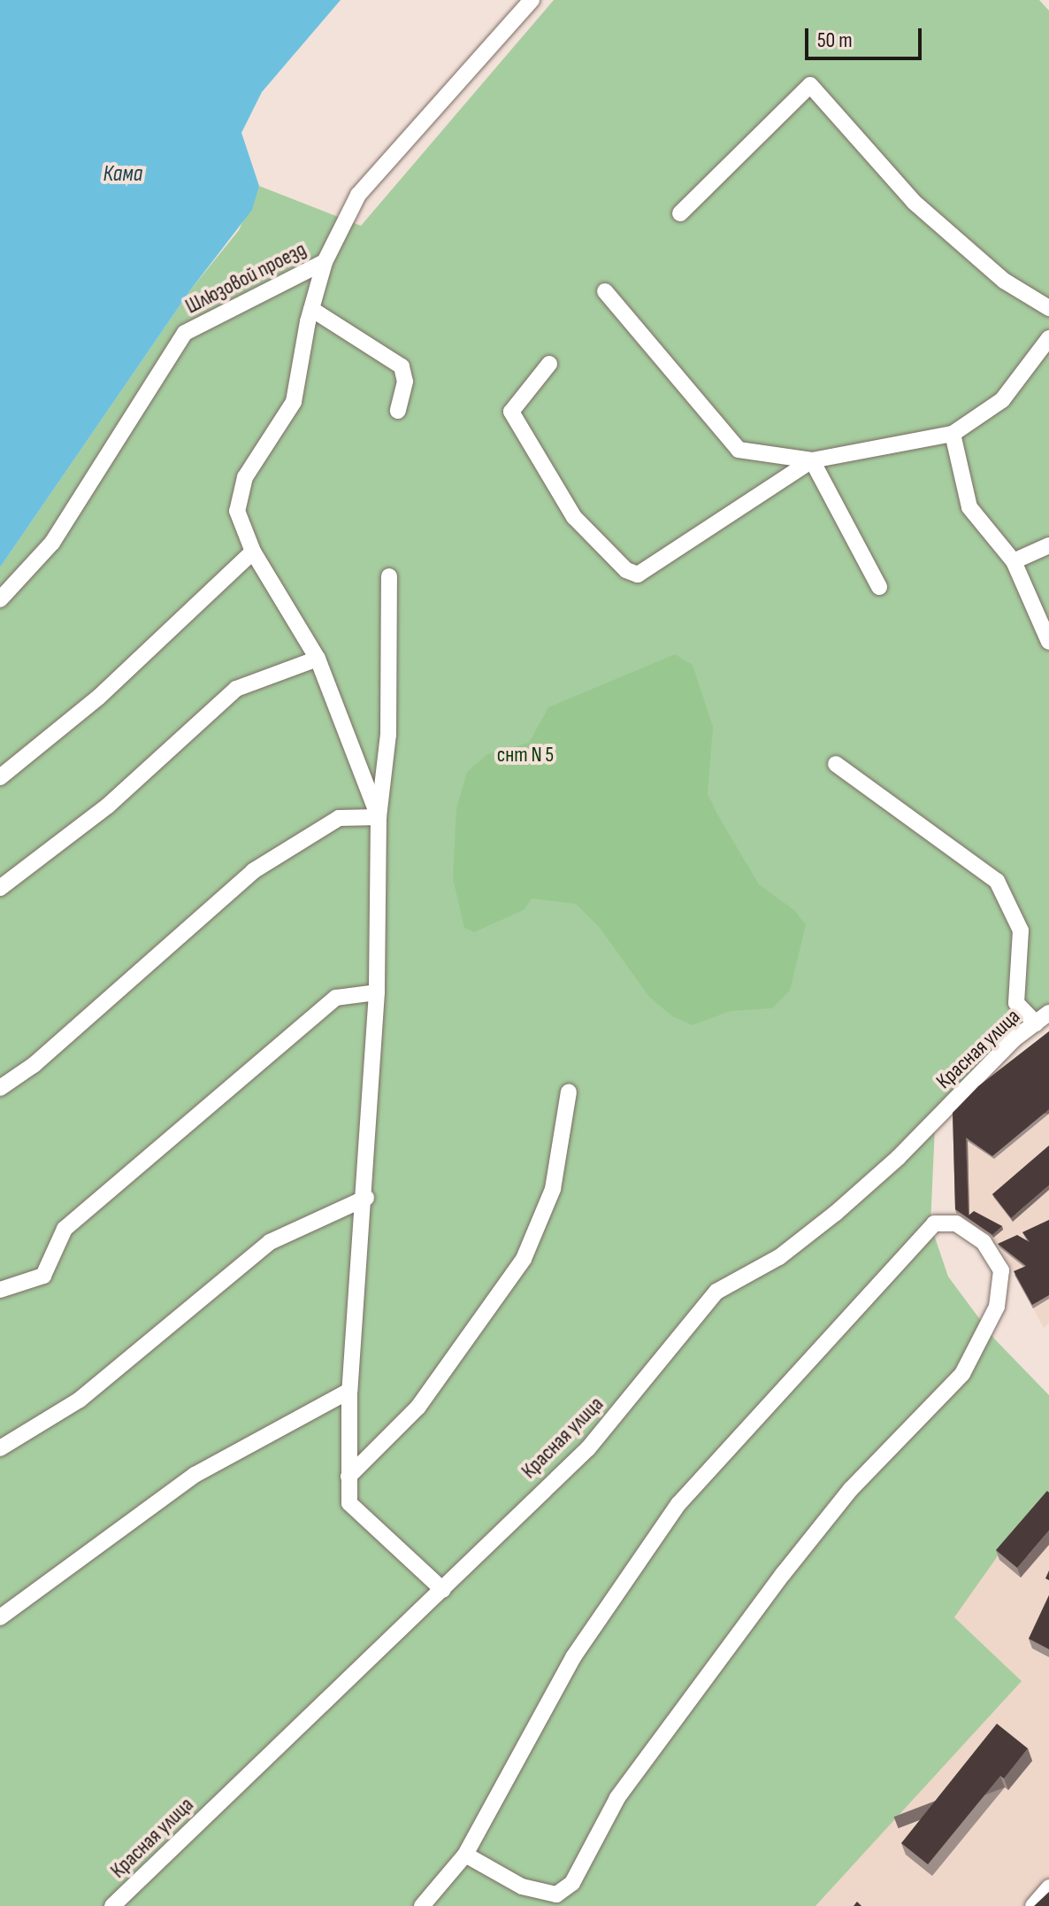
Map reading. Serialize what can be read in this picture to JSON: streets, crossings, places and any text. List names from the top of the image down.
{
  "streets": {
    "street": ["Шлюзовой проезд", "Красная улица"]
  },
  "water": ["Кама"],
  "parks": ["снт N 5"],
  "scale_bar": "50 m"
}
